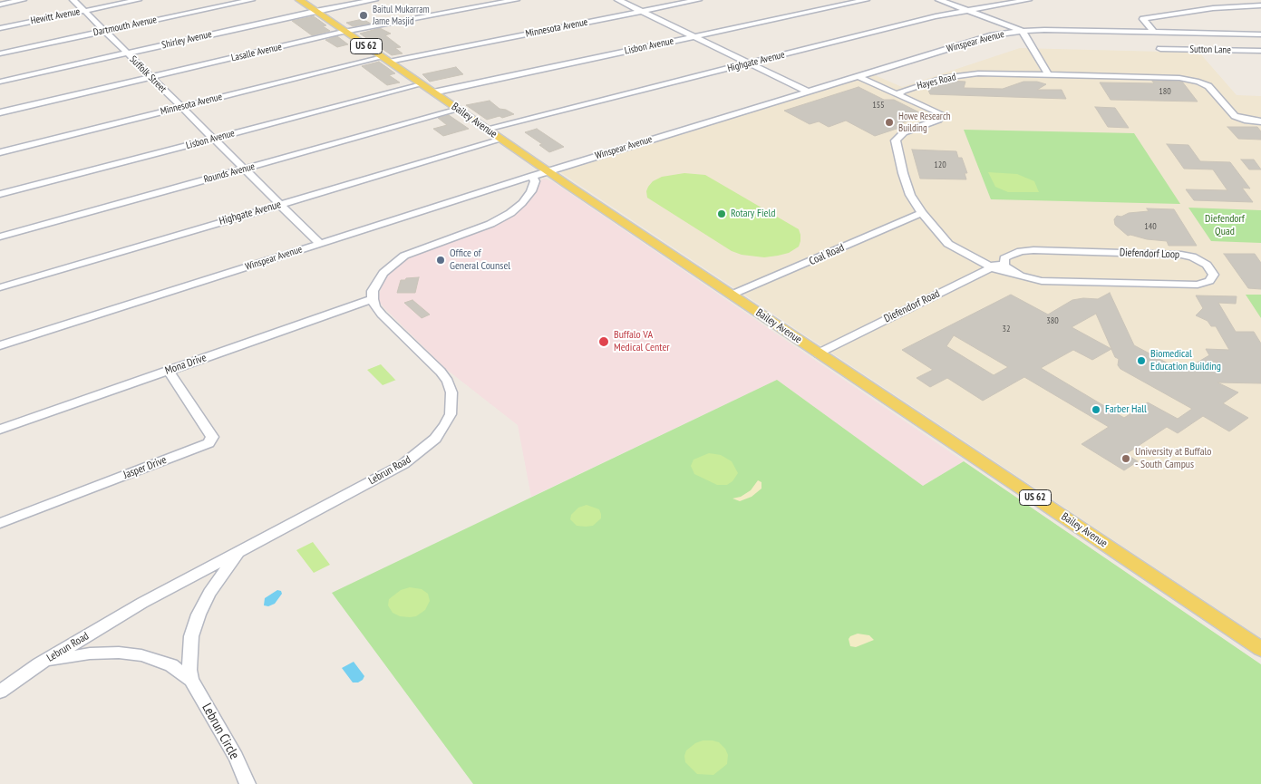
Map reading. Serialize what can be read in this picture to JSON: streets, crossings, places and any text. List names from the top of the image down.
{
  "streets": {
    "main road": ["US 62", "Bailey Avenue"],
    "street": [
      "Hewitt Avenue",
      "Dartmouth Avenue",
      "Minnesota Avenue",
      "Shirley Avenue",
      "Winspear Avenue",
      "Lisbon Avenue",
      "Sutton Lane",
      "Lasalle Avenue",
      "Highgate Avenue",
      "Suffolk Street",
      "Hayes Road",
      "Rounds Avenue",
      "Diefendorf Loop",
      "Coal Road",
      "Diefendorf Road",
      "Mona Drive",
      "Jasper Drive",
      "Lebrun Road",
      "Lebrun Circle"
    ]
  },
  "crossings": [
    ["Hewitt Avenue", "Suffolk Street"],
    ["Dartmouth Avenue", "Suffolk Street"],
    ["Minnesota Avenue", "Suffolk Street"],
    ["Minnesota Avenue", "Bailey Avenue"],
    ["Shirley Avenue", "Suffolk Street"],
    ["Shirley Avenue", "Bailey Avenue"],
    ["Winspear Avenue", "Suffolk Street"],
    ["Winspear Avenue", "Bailey Avenue"],
    ["Lisbon Avenue", "Suffolk Street"],
    ["Lisbon Avenue", "Bailey Avenue"],
    ["Lasalle Avenue", "Suffolk Street"],
    ["Lasalle Avenue", "Bailey Avenue"],
    ["Highgate Avenue", "Suffolk Street"],
    ["Highgate Avenue", "Bailey Avenue"],
    ["Suffolk Street", "Rounds Avenue"],
    ["Hayes Road", "Diefendorf Loop"],
    ["Hayes Road", "Coal Road"],
    ["Hayes Road", "Diefendorf Road"],
    ["Bailey Avenue", "Rounds Avenue"],
    ["Bailey Avenue", "Coal Road"],
    ["Bailey Avenue", "Diefendorf Road"],
    ["Diefendorf Loop", "Diefendorf Road"],
    ["Mona Drive", "Jasper Drive"],
    ["Mona Drive", "Lebrun Road"],
    ["Lebrun Road", "Lebrun Circle"]
  ],
  "parks": ["Diefendorf Quad"],
  "places": [
    "Baitul Mukarram Jame Masjid",
    "Howe Research Building",
    "Rotary Field",
    "Office of General Counsel",
    "Buffalo VA Medical Center",
    "Biomedical Education Building",
    "Farber Hall",
    "University at Buffalo - South Campus"
  ],
  "house_numbers": [
    "180",
    "155",
    "120",
    "140",
    "380",
    "32"
  ]
}
